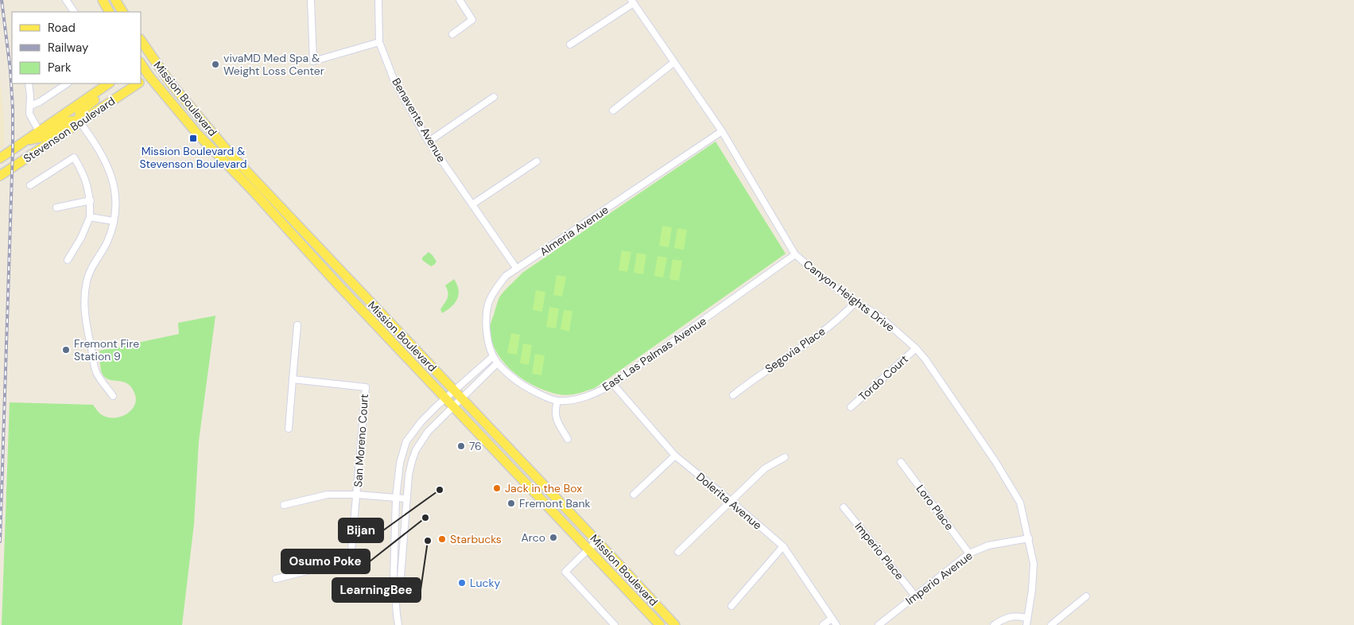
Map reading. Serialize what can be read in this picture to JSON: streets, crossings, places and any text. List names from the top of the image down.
{
  "streets": {
    "main road": ["Mission Boulevard", "Stevenson Boulevard"],
    "street": [
      "Benavente Avenue",
      "Almeria Avenue",
      "Canyon Heights Drive",
      "Segovia Place",
      "East Las Palmas Avenue",
      "Tordo Court",
      "San Moreno Court",
      "Dolerita Avenue",
      "Loro Place",
      "Imperio Place",
      "Imperio Avenue"
    ]
  },
  "crossings": [
    ["Mission Boulevard", "Stevenson Boulevard"],
    ["Benavente Avenue", "Almeria Avenue"],
    ["Almeria Avenue", "Canyon Heights Drive"],
    ["Almeria Avenue", "East Las Palmas Avenue"],
    ["Canyon Heights Drive", "Segovia Place"],
    ["Canyon Heights Drive", "East Las Palmas Avenue"],
    ["Canyon Heights Drive", "Tordo Court"],
    ["Canyon Heights Drive", "Imperio Avenue"],
    ["East Las Palmas Avenue", "Dolerita Avenue"],
    ["Loro Place", "Imperio Avenue"],
    ["Imperio Place", "Imperio Avenue"]
  ],
  "places": {
    "other": [
      "vivaMD Med Spa & Weight Loss Center",
      "Fremont Fire Station 9",
      "76",
      "Jack in the Box",
      "Bijan",
      "Fremont Bank",
      "Osumo Poke",
      "Arco",
      "Starbucks",
      "LearningBee",
      "Lucky"
    ],
    "transit": ["Mission Boulevard & Stevenson Boulevard"]
  },
  "legend": ["Road", "Railway", "Park"]
}
